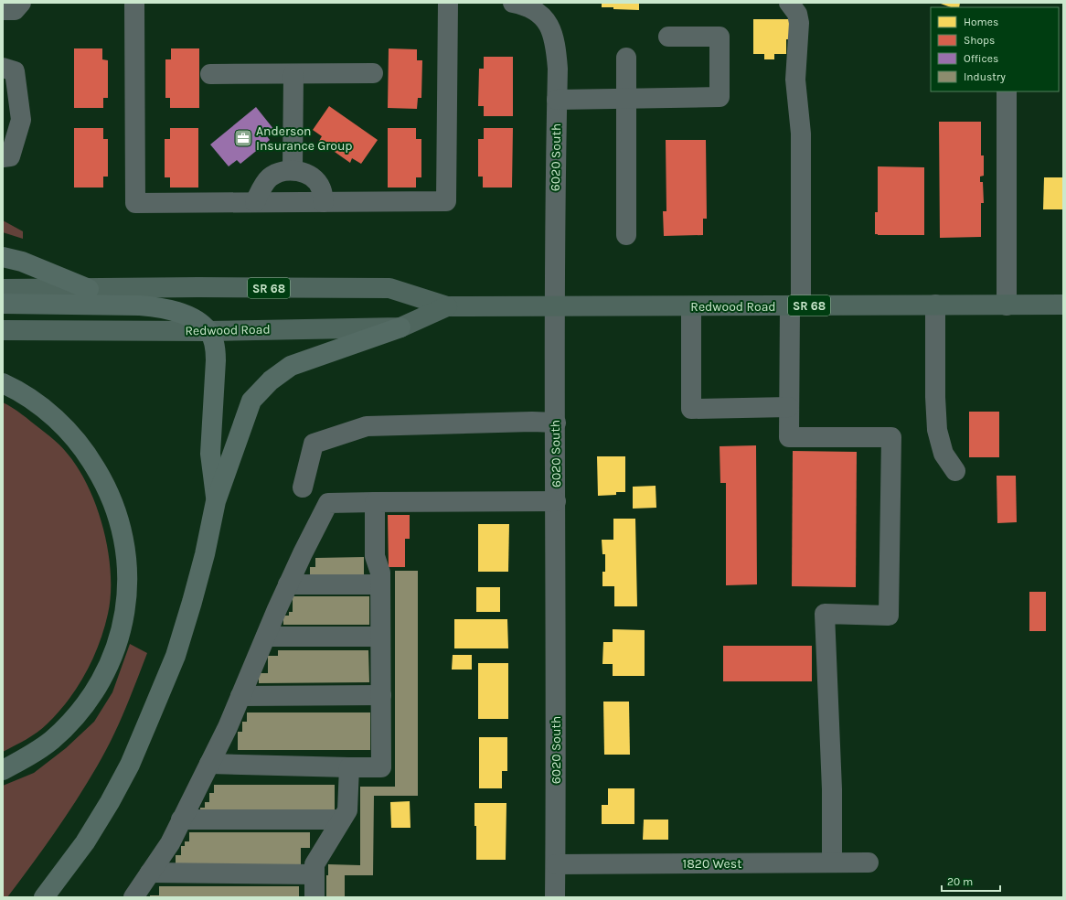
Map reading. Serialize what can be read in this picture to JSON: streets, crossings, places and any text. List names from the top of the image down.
{
  "streets": {
    "main road": ["SR 68", "Redwood Road"],
    "street": ["6020 South", "1820 West"]
  },
  "crossings": [
    ["6020 South", "Redwood Road"],
    ["6020 South", "1820 West"]
  ],
  "places": {
    "office": ["Anderson Insurance Group"]
  },
  "legend": [
    "Homes",
    "Shops",
    "Offices",
    "Industry"
  ],
  "scale_bar": "20 m"
}
